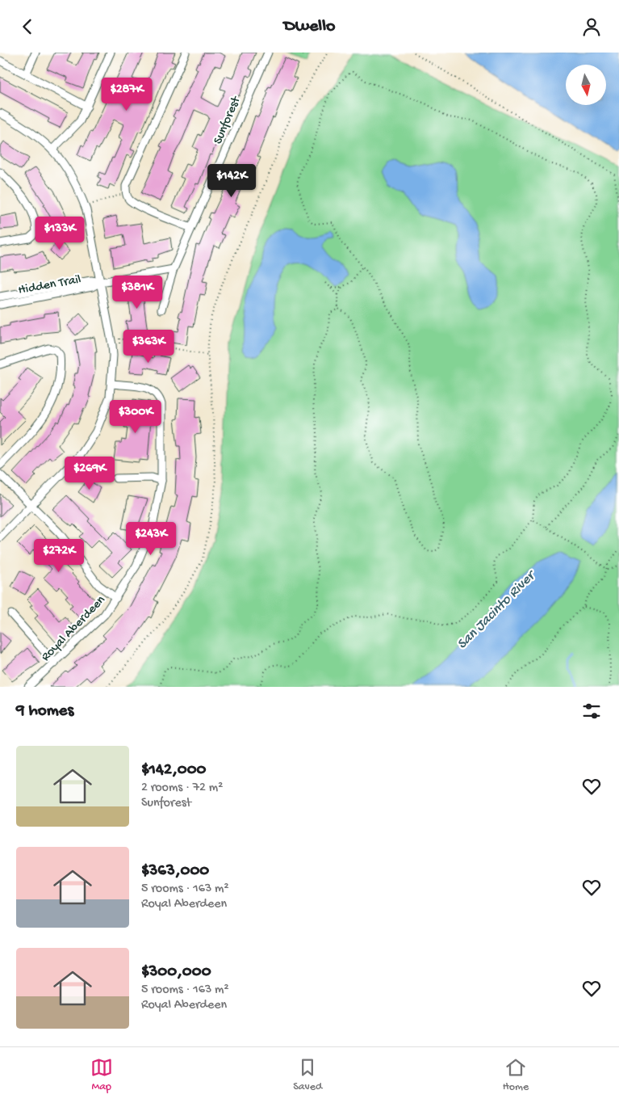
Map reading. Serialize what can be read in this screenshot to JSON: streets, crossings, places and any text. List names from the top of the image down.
{
  "streets": {
    "street": ["Sunforest", "Hidden Trail", "Royal Aberdeen"]
  },
  "crossings": [
    ["Sunforest", "Hidden Trail"]
  ],
  "water": ["San Jacinto River"],
  "north": "bottom",
  "page": {
    "header": "Dwello",
    "price": [
      "$287K",
      "$142K",
      "$133K",
      "$381K",
      "$363K",
      "$300K",
      "$269K",
      "$243K",
      "$272K"
    ],
    "heading": "9 homes",
    "list": [
      {
        "name": "$142,000",
        "note": "2 rooms · 72 m² · Sunforest"
      },
      {
        "name": "$363,000",
        "note": "5 rooms · 163 m² · Royal Aberdeen"
      },
      {
        "name": "$300,000",
        "note": "5 rooms · 163 m² · Royal Aberdeen"
      }
    ],
    "tabs": ["Map", "Saved", "Home"]
  }
}
